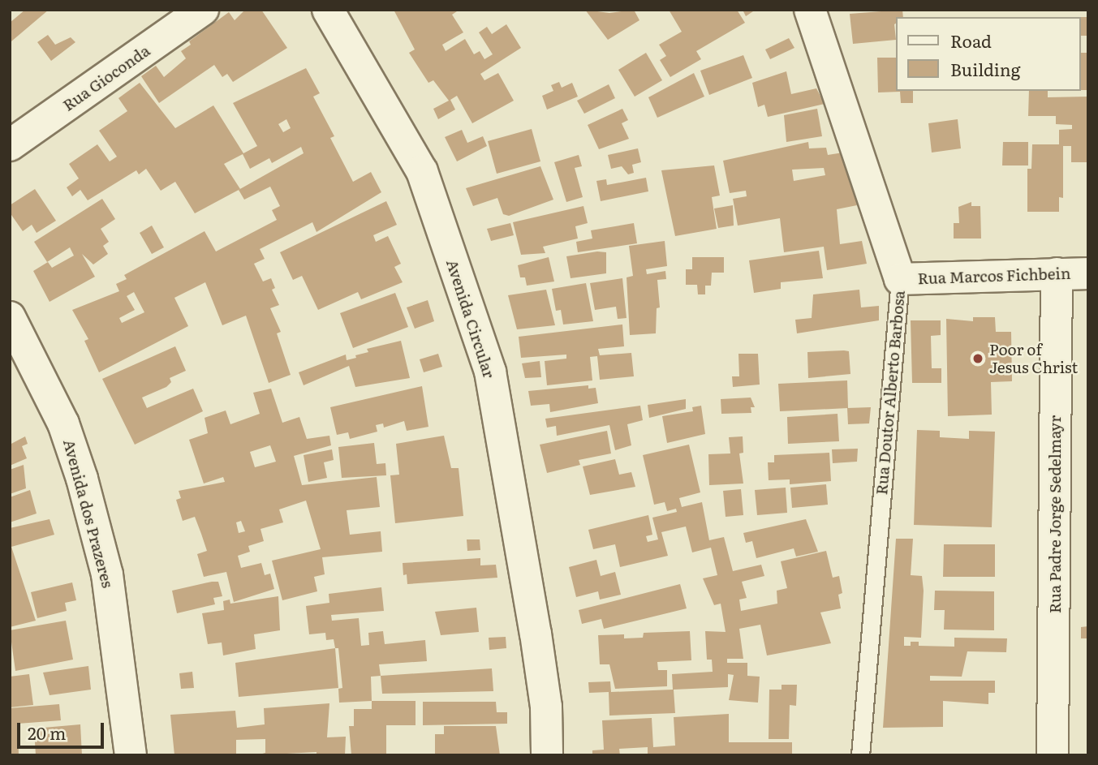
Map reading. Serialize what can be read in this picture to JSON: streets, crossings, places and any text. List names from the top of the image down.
{
  "streets": {
    "street": [
      "Rua Gioconda",
      "Rua Marcos Fichbein",
      "Avenida Circular",
      "Rua Doutor Alberto Barbosa",
      "Avenida dos Prazeres",
      "Rua Padre Jorge Sedelmayr"
    ]
  },
  "crossings": [
    ["Rua Marcos Fichbein", "Rua Doutor Alberto Barbosa"],
    ["Rua Marcos Fichbein", "Rua Padre Jorge Sedelmayr"]
  ],
  "places": ["Poor of Jesus Christ"],
  "legend": ["Road", "Building"],
  "scale_bar": "20 m"
}
